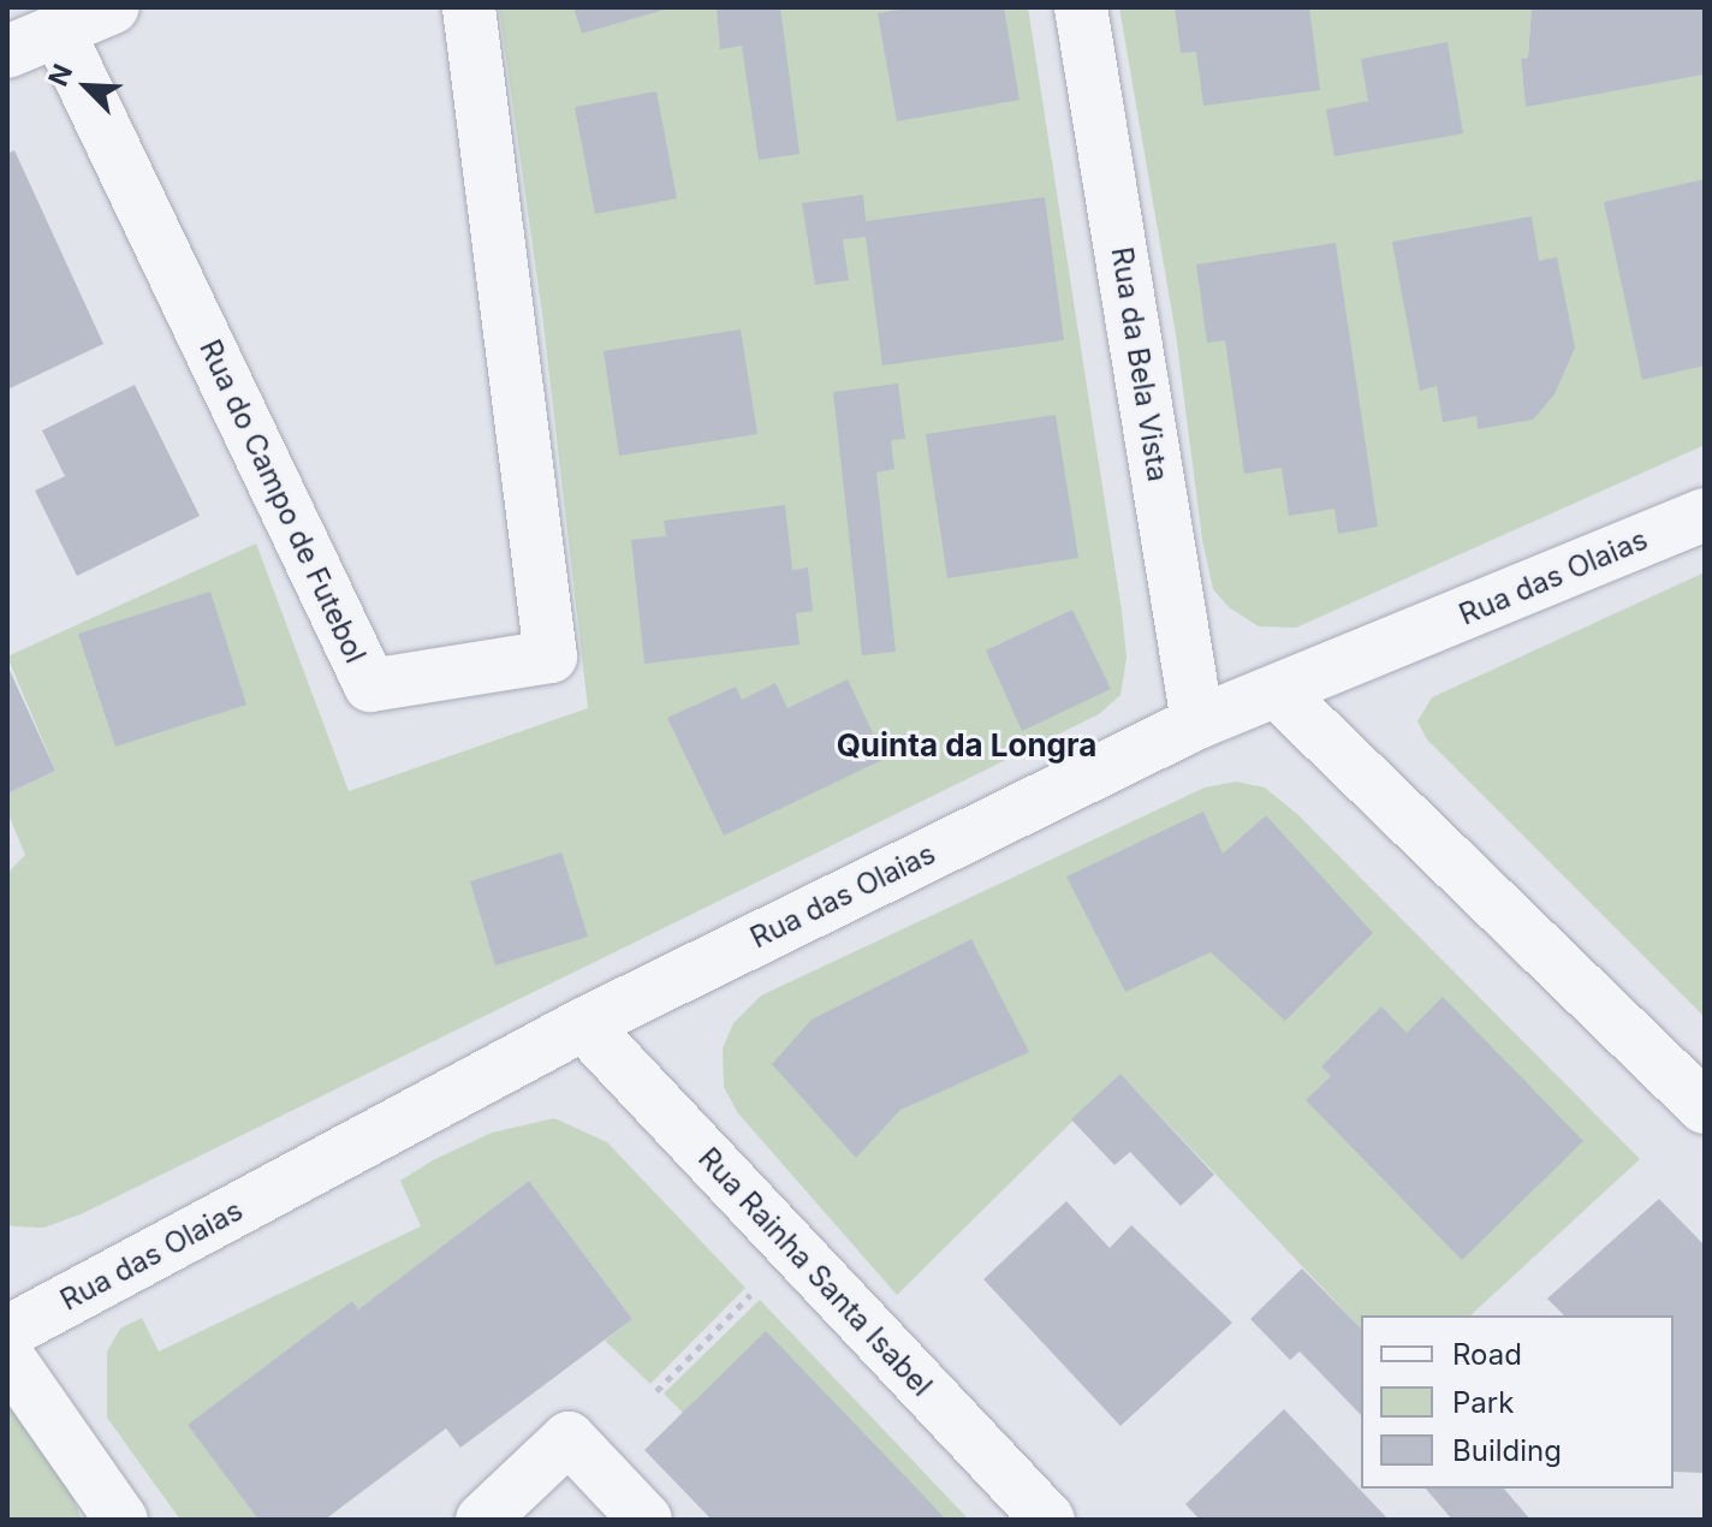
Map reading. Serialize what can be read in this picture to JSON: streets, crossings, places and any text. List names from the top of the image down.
{
  "streets": {
    "street": [
      "Rua da Bela Vista",
      "Rua do Campo de Futebol",
      "Rua das Olaias",
      "Rua Rainha Santa Isabel"
    ]
  },
  "crossings": [
    ["Rua da Bela Vista", "Rua das Olaias"],
    ["Rua das Olaias", "Rua Rainha Santa Isabel"]
  ],
  "districts": ["Quinta da Longra"],
  "legend": ["Road", "Park", "Building"],
  "north": "top left"
}
